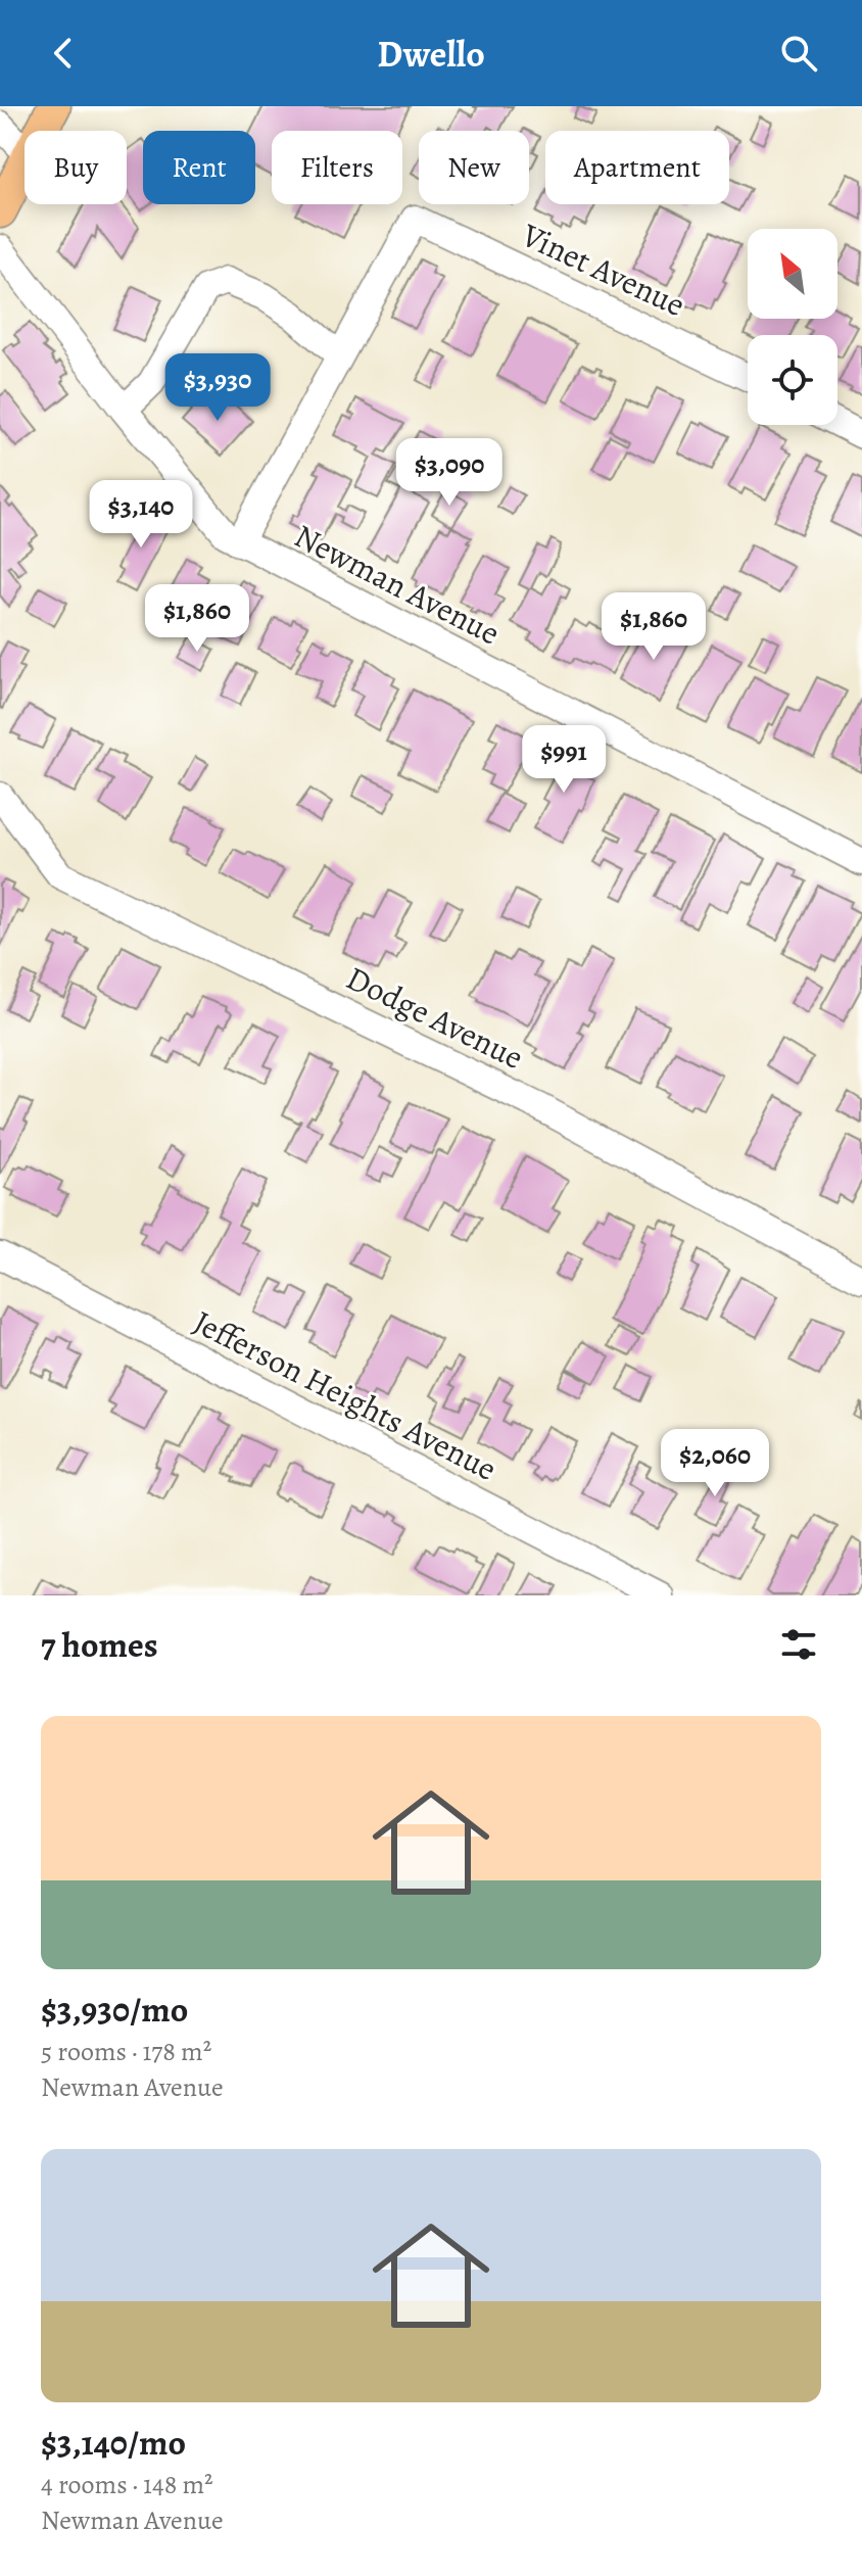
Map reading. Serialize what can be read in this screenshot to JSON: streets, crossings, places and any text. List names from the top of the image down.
{
  "streets": {
    "street": [
      "Vinet Avenue",
      "Newman Avenue",
      "Dodge Avenue",
      "Jefferson Heights Avenue"
    ]
  },
  "north": "top left",
  "page": {
    "header": "Dwello",
    "chip": [
      "Buy",
      "Rent",
      "Filters",
      "New",
      "Apartment"
    ],
    "price": [
      "$3,930",
      "$3,090",
      "$3,140",
      "$1,860",
      "$1,860",
      "$991",
      "$2,060"
    ],
    "heading": "7 homes",
    "list": [
      {
        "name": "$3,930/mo",
        "note": "5 rooms · 178 m² · Newman Avenue"
      },
      {
        "name": "$3,140/mo",
        "note": "4 rooms · 148 m² · Newman Avenue"
      }
    ]
  }
}
